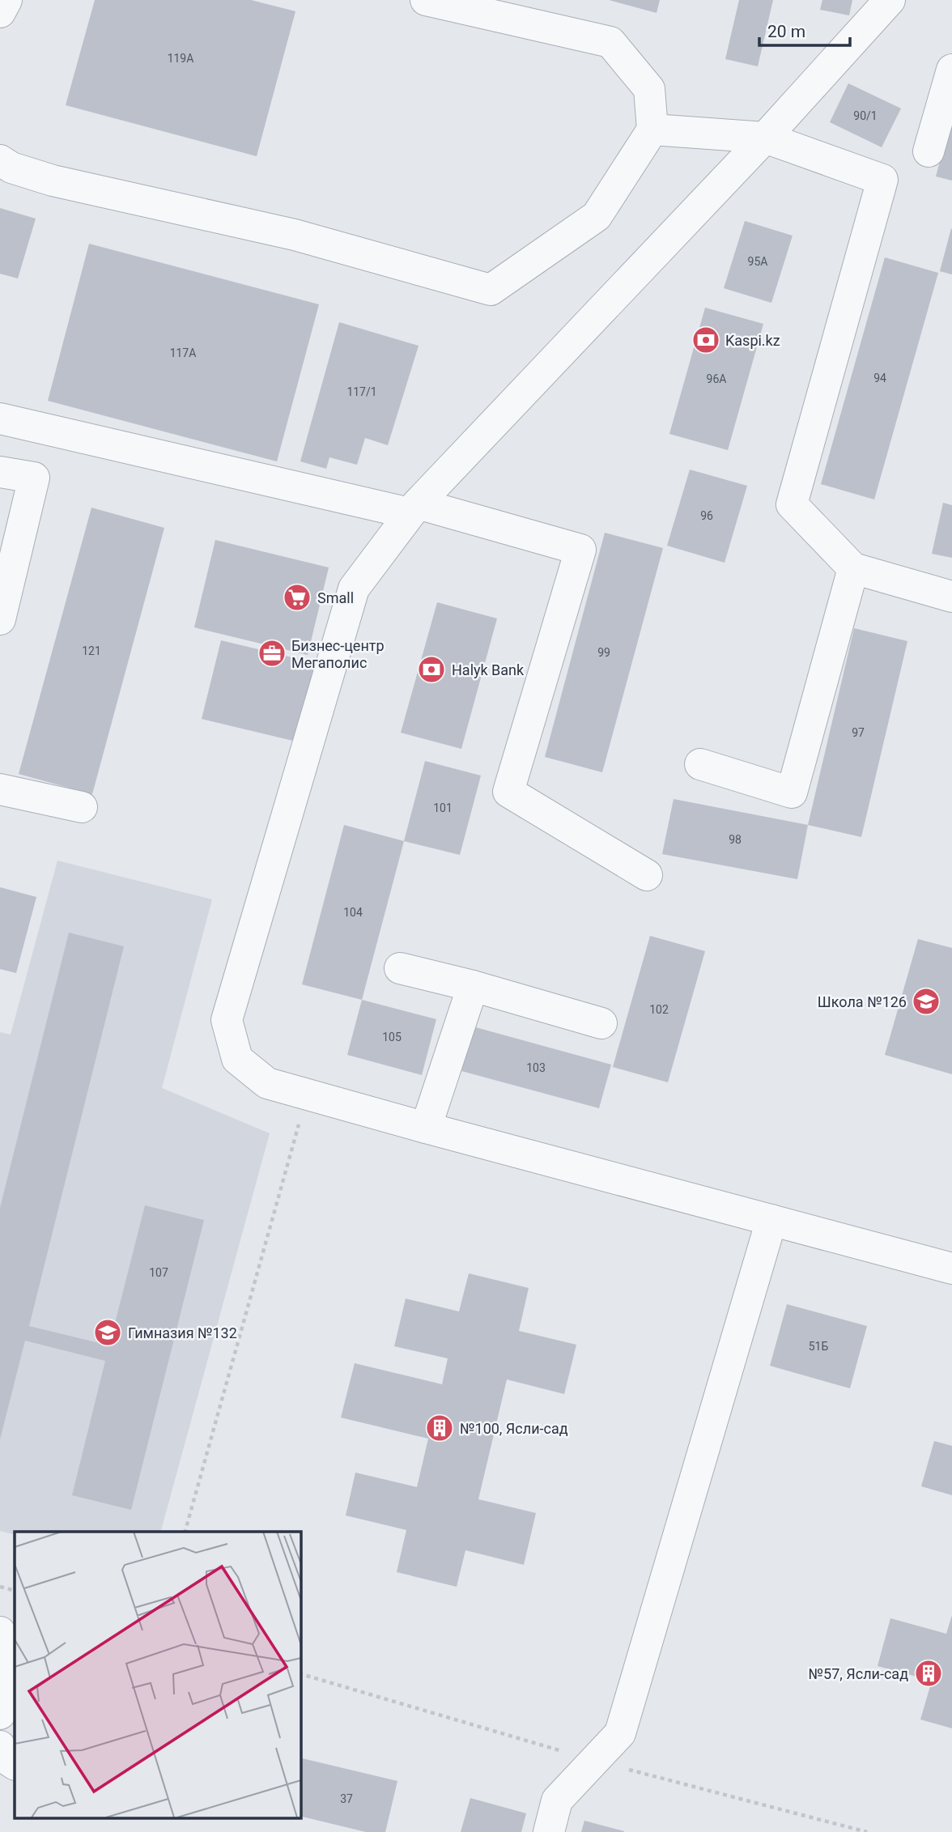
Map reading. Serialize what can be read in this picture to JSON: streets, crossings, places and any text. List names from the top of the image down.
{
  "places": {
    "bank": ["Kaspi.kz", "Halyk Bank"],
    "supermarket": ["Small"],
    "office": ["Бизнес-центр Мегаполис"],
    "school or university": ["Школа №126", "Гимназия №132"],
    "building": ["№100, Ясли-сад", "№57, Ясли-сад"]
  },
  "house_numbers": [
    "119А",
    "90/1",
    "95А",
    "117А",
    "94",
    "96А",
    "117/1",
    "96",
    "121",
    "99",
    "97",
    "101",
    "98",
    "104",
    "102",
    "105",
    "103",
    "107",
    "51Б",
    "37"
  ],
  "scale_bar": "20 m"
}
